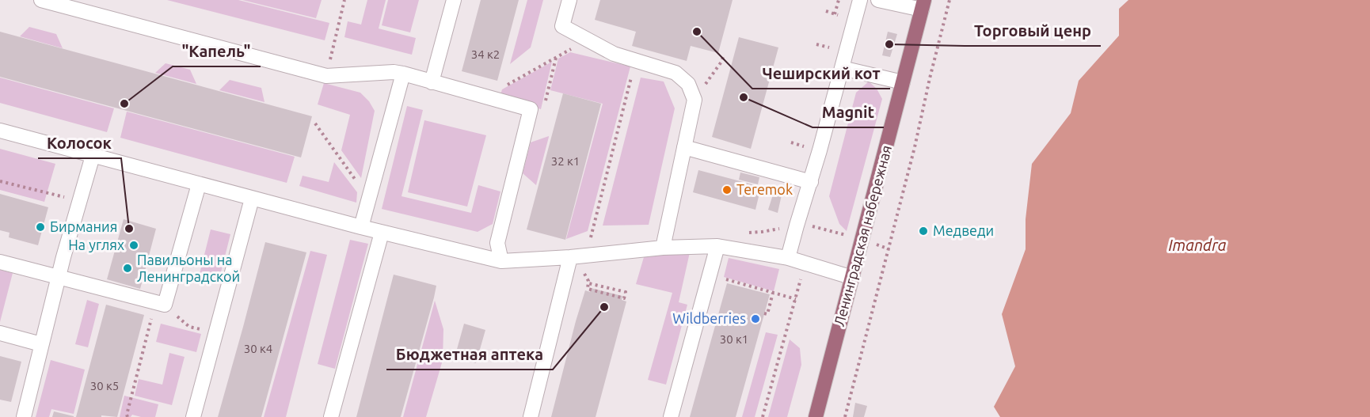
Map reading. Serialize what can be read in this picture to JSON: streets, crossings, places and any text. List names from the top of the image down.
{
  "streets": {
    "main road": ["Ленинградская набережная"]
  },
  "water": ["Imandra"],
  "places": [
    "Чеширский кот",
    "Торговый ценр",
    "Magnit",
    "\"Капель\"",
    "Teremok",
    "Бирмания",
    "Колосок",
    "Медведи",
    "На углях",
    "Павильоны на Ленинградской",
    "Бюджетная аптека",
    "Wildberries"
  ],
  "house_numbers": [
    "34 к2",
    "32 к1",
    "30 к1",
    "30 к4",
    "30 к5"
  ]
}
